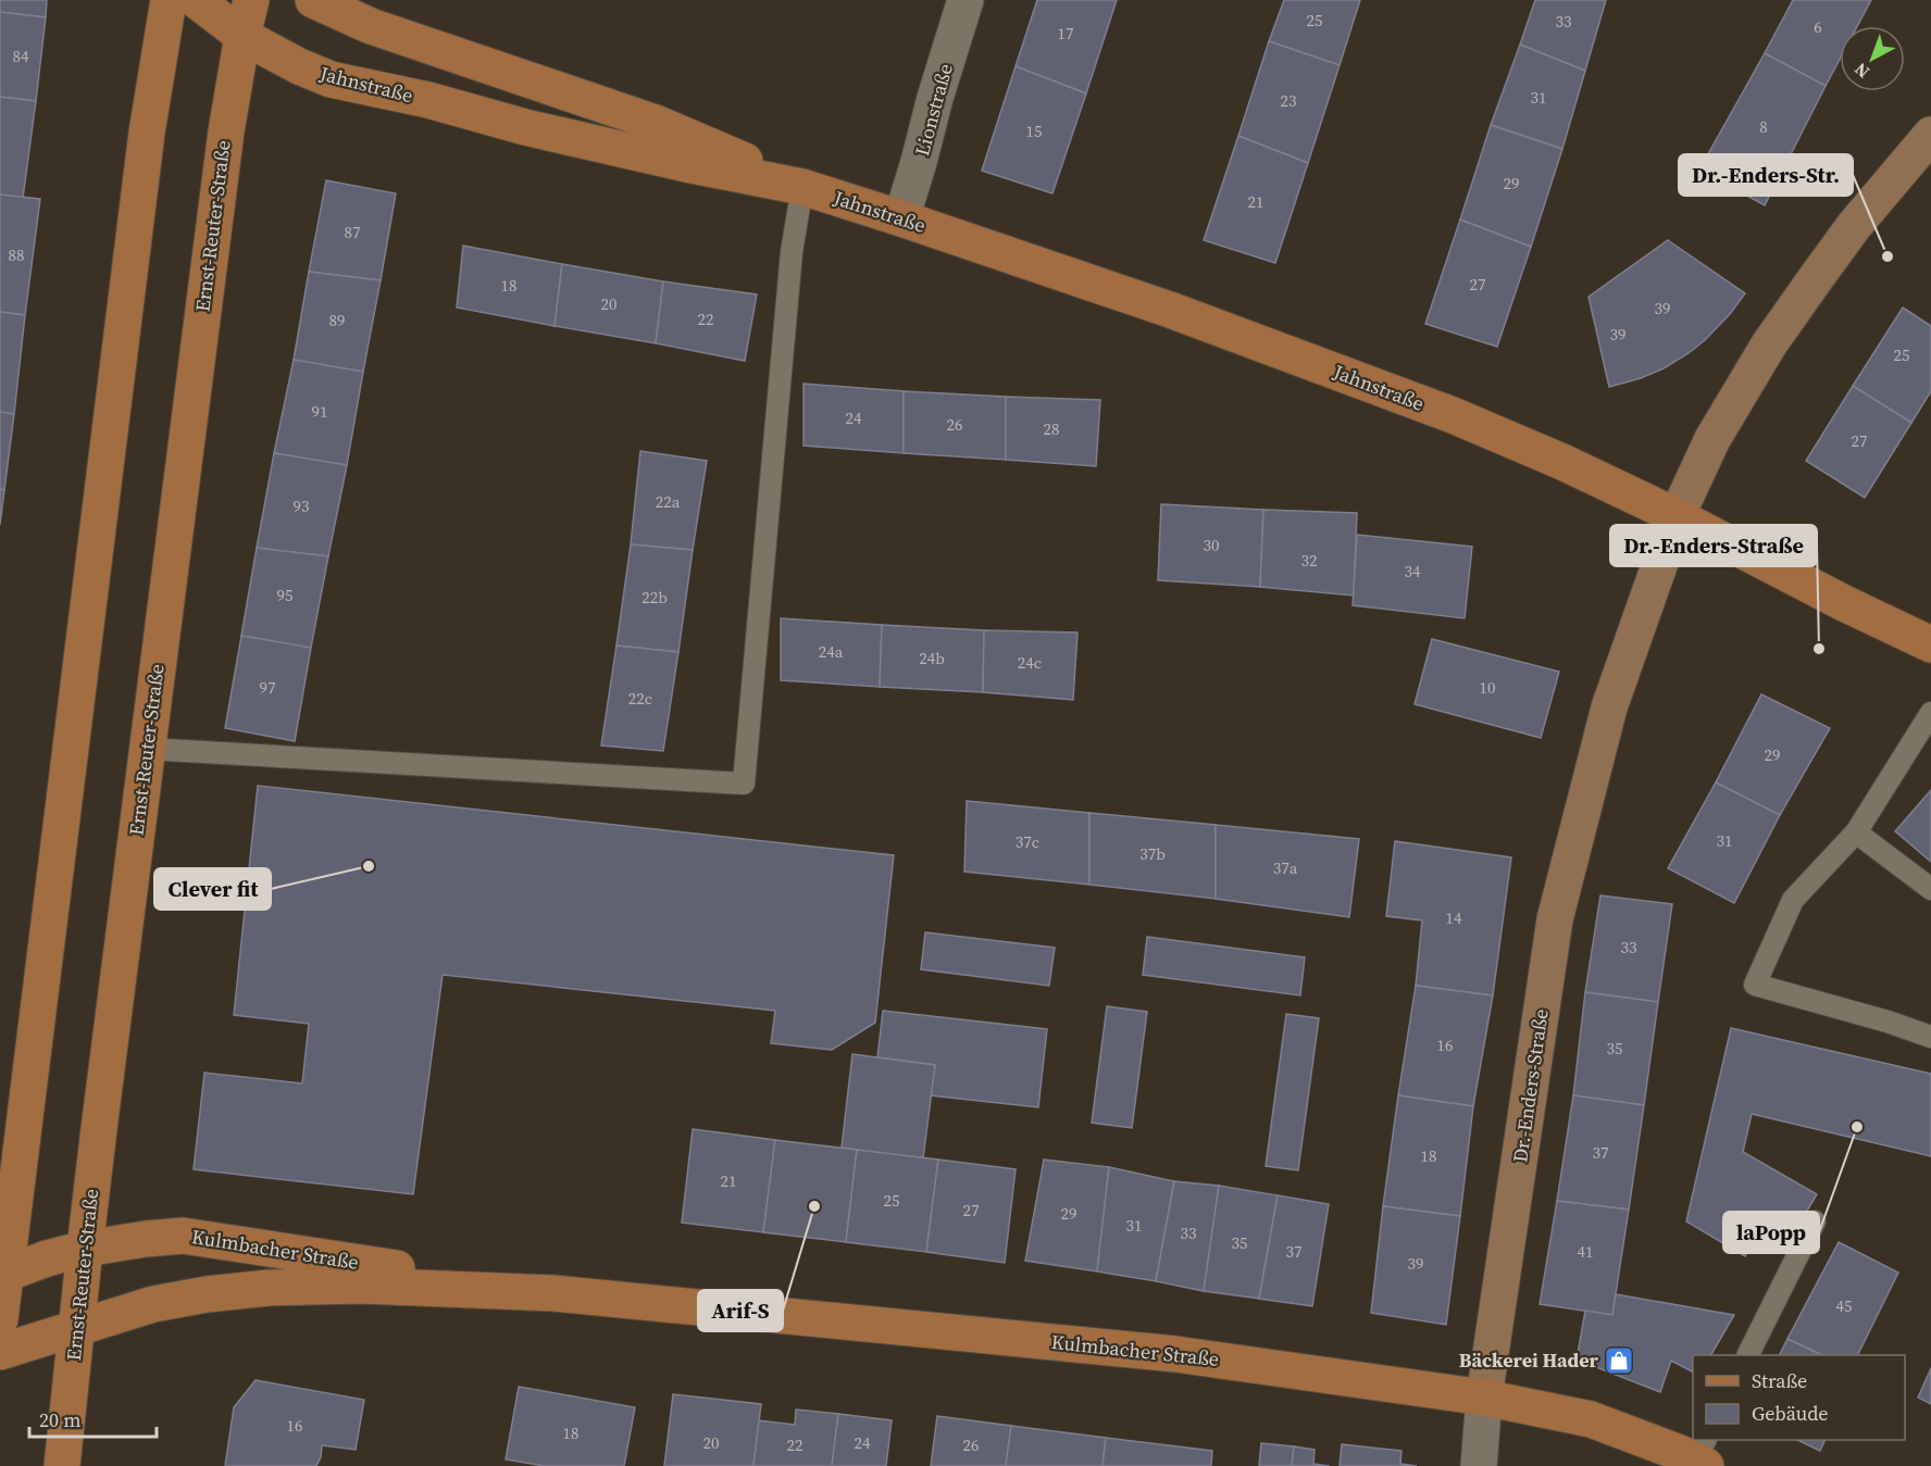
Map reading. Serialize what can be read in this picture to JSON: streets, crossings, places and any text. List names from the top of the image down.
{
  "streets": {
    "main road": [
      "Jahnstraße",
      "Ernst-Reuter-Straße",
      "Dr.-Enders-Straße",
      "Kulmbacher Straße"
    ],
    "street": ["Lionstraße"]
  },
  "crossings": [
    ["Jahnstraße", "Lionstraße"],
    ["Jahnstraße", "Ernst-Reuter-Straße"],
    ["Jahnstraße", "Dr.-Enders-Straße"],
    ["Ernst-Reuter-Straße", "Kulmbacher Straße"],
    ["Dr.-Enders-Straße", "Kulmbacher Straße"]
  ],
  "places": {
    "other": [
      "Dr.-Enders-Str.",
      "Dr.-Enders-Straße",
      "Clever fit",
      "laPopp",
      "Arif-S"
    ],
    "shop": ["Bäckerei Hader"]
  },
  "house_numbers": [
    "25",
    "33",
    "6",
    "17",
    "84",
    "31",
    "23",
    "8",
    "15",
    "29",
    "21",
    "87",
    "88",
    "27",
    "18",
    "20",
    "39",
    "22",
    "89",
    "39",
    "25",
    "91",
    "24",
    "26",
    "28",
    "27",
    "22a",
    "93",
    "30",
    "32",
    "34",
    "95",
    "22b",
    "24a",
    "24b",
    "24c",
    "97",
    "10",
    "22c",
    "29",
    "31",
    "37c",
    "37b",
    "37a",
    "14",
    "33",
    "16",
    "35",
    "37",
    "18",
    "21",
    "25",
    "27",
    "29",
    "31",
    "33",
    "35",
    "37",
    "41",
    "39",
    "45",
    "16",
    "18",
    "20",
    "24",
    "22",
    "26"
  ],
  "legend": ["Straße", "Gebäude"],
  "scale_bar": "20 m",
  "north": "bottom left"
}
